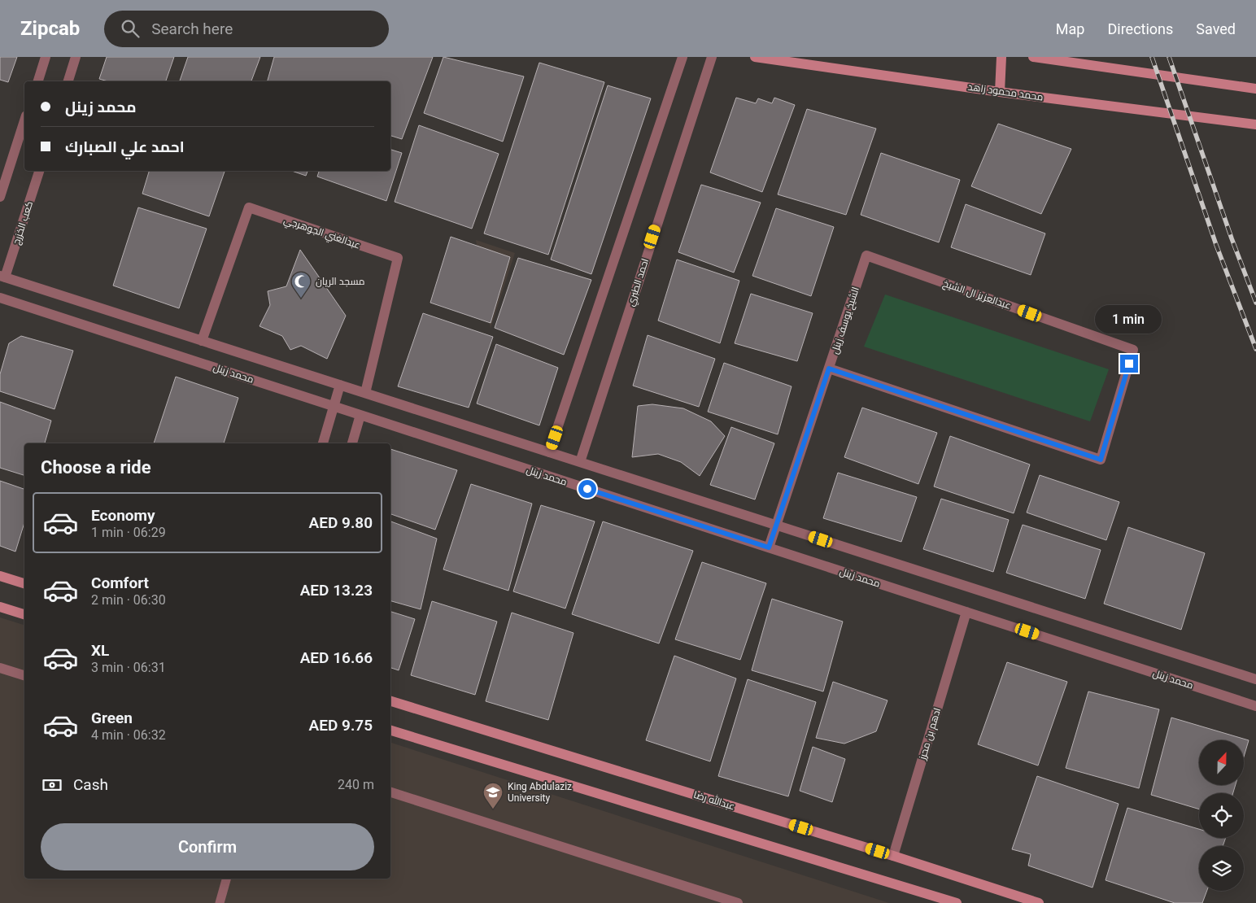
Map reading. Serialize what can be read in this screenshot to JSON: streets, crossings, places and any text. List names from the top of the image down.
{
  "streets": {
    "street": [
      "محمد محمود زاهد",
      "كعب الخزرج",
      "عبدالغني الجوهرجي",
      "احمد الطبري",
      "عبدالعزيز ال الشيخ",
      "الشيخ يوسف زينل",
      "محمد زينل",
      "ادهم بن محرز",
      "عبدالله رضا"
    ]
  },
  "crossings": [
    ["عبدالعزيز ال الشيخ", "الشيخ يوسف زينل"],
    ["الشيخ يوسف زينل", "محمد زينل"],
    ["محمد زينل", "ادهم بن محرز"],
    ["ادهم بن محرز", "عبدالله رضا"]
  ],
  "places": {
    "mosque": ["مسجد الريان"],
    "school or university": ["King Abdulaziz University"]
  },
  "north": "top",
  "page": {
    "header": "Zipcab",
    "search": "Search here",
    "nav": ["Map", "Directions", "Saved"],
    "banner": ["محمد زينل", "احمد علي الصبارك"],
    "bubble": "1 min",
    "heading": "Choose a ride",
    "list": [
      {
        "name": "Economy",
        "note": "1 min · 06:29",
        "value": "AED 9.80"
      },
      {
        "name": "Comfort",
        "note": "2 min · 06:30",
        "value": "AED 13.23"
      },
      {
        "name": "XL",
        "note": "3 min · 06:31",
        "value": "AED 16.66"
      },
      {
        "name": "Green",
        "note": "4 min · 06:32",
        "value": "AED 9.75"
      }
    ],
    "pay": ["Cash", "240 m"],
    "buttons": "Confirm"
  }
}
